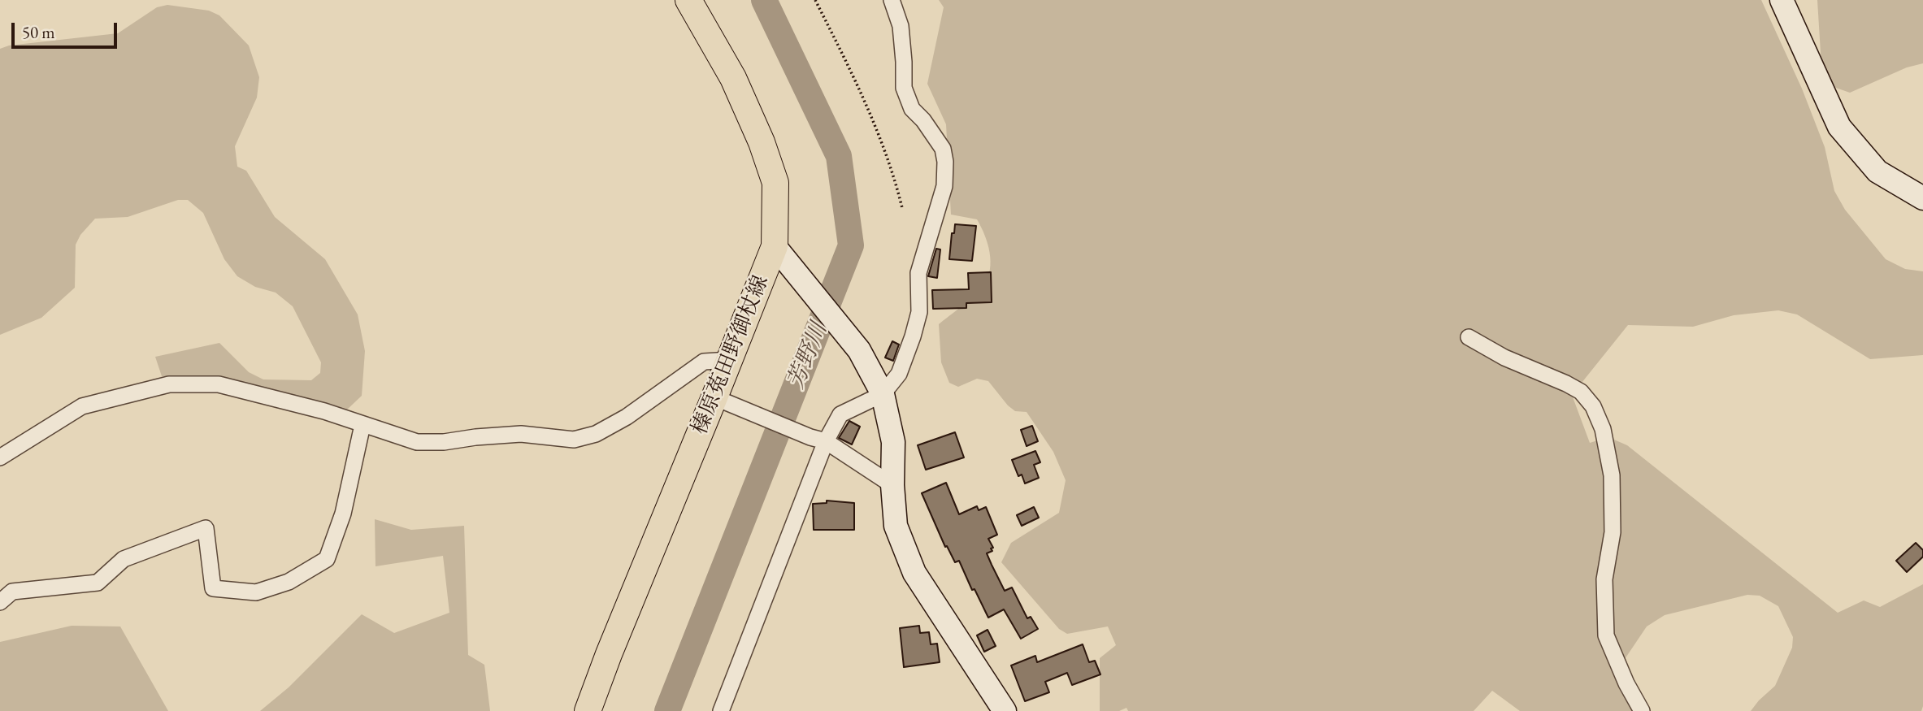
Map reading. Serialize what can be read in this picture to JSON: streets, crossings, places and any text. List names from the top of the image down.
{
  "streets": {
    "main road": ["榛原菟田野御杖線"]
  },
  "water": ["芳野川"],
  "scale_bar": "50 m"
}
